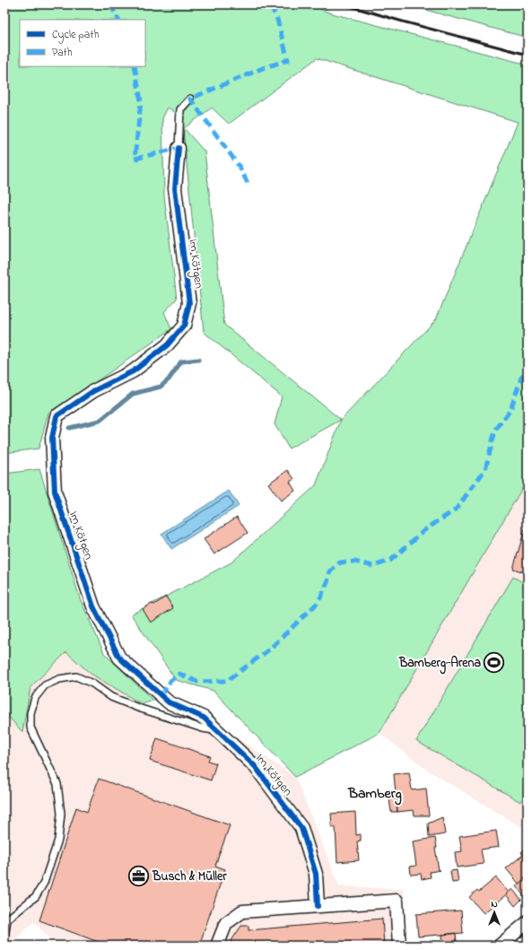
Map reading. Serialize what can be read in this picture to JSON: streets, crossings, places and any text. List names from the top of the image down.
{
  "streets": {
    "street": ["Im Kötgen"]
  },
  "districts": ["Bamberg"],
  "places": {
    "sports": ["Bamberg-Arena"],
    "office": ["Busch & Müller"]
  },
  "legend": ["Cycle path", "Path"],
  "north": "top"
}
